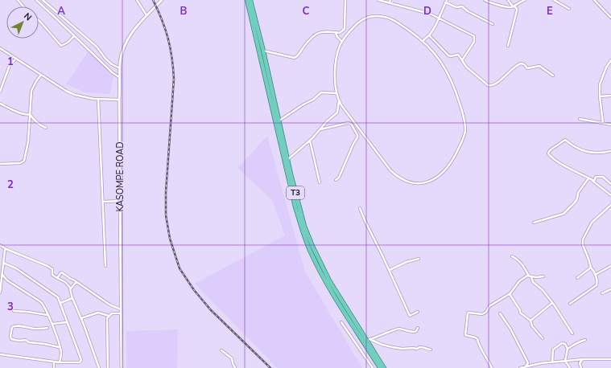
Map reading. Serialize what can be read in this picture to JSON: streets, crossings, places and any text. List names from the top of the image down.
{
  "streets": {
    "highway": ["T3"],
    "street": ["KASOMPE ROAD"]
  },
  "north": "top right",
  "grid": {
    "columns": [
      "A",
      "B",
      "C",
      "D",
      "E"
    ],
    "rows": ["1", "2", "3"]
  }
}
